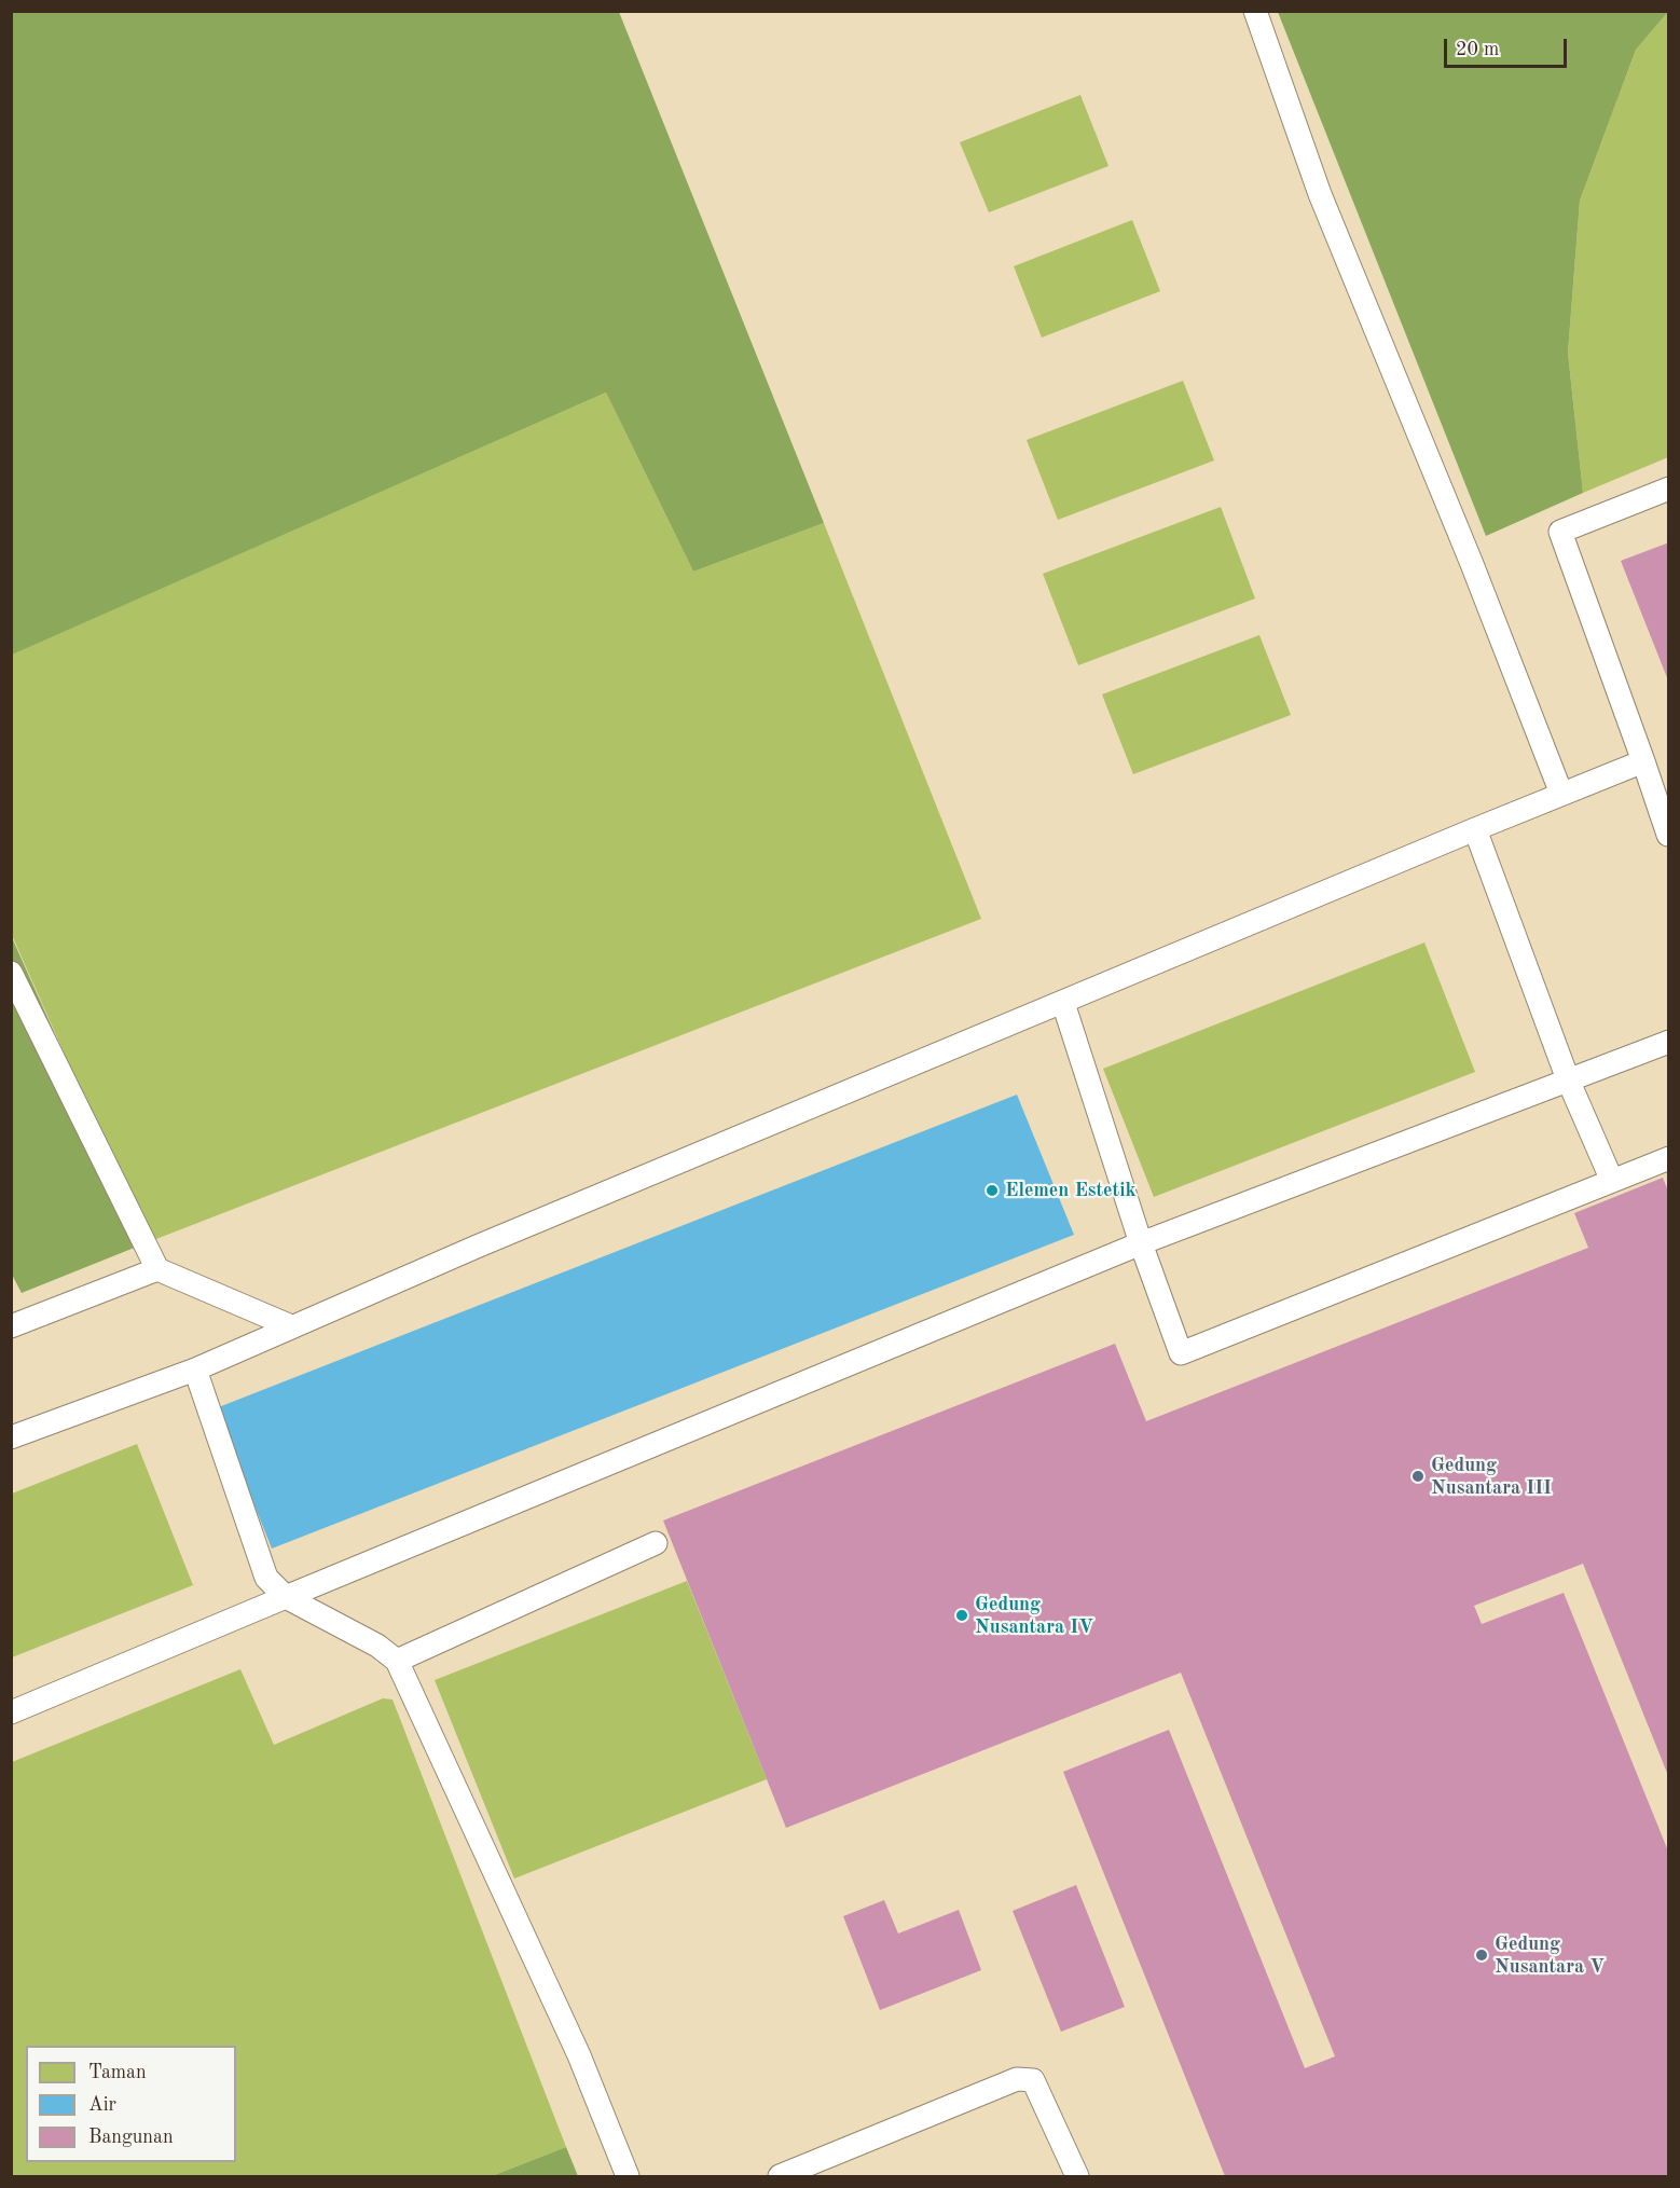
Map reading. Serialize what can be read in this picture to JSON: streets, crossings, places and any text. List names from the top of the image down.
{
  "places": [
    "Elemen Estetik",
    "Gedung Nusantara III",
    "Gedung Nusantara IV",
    "Gedung Nusantara V"
  ],
  "legend": ["Taman", "Air", "Bangunan"],
  "scale_bar": "20 m"
}
